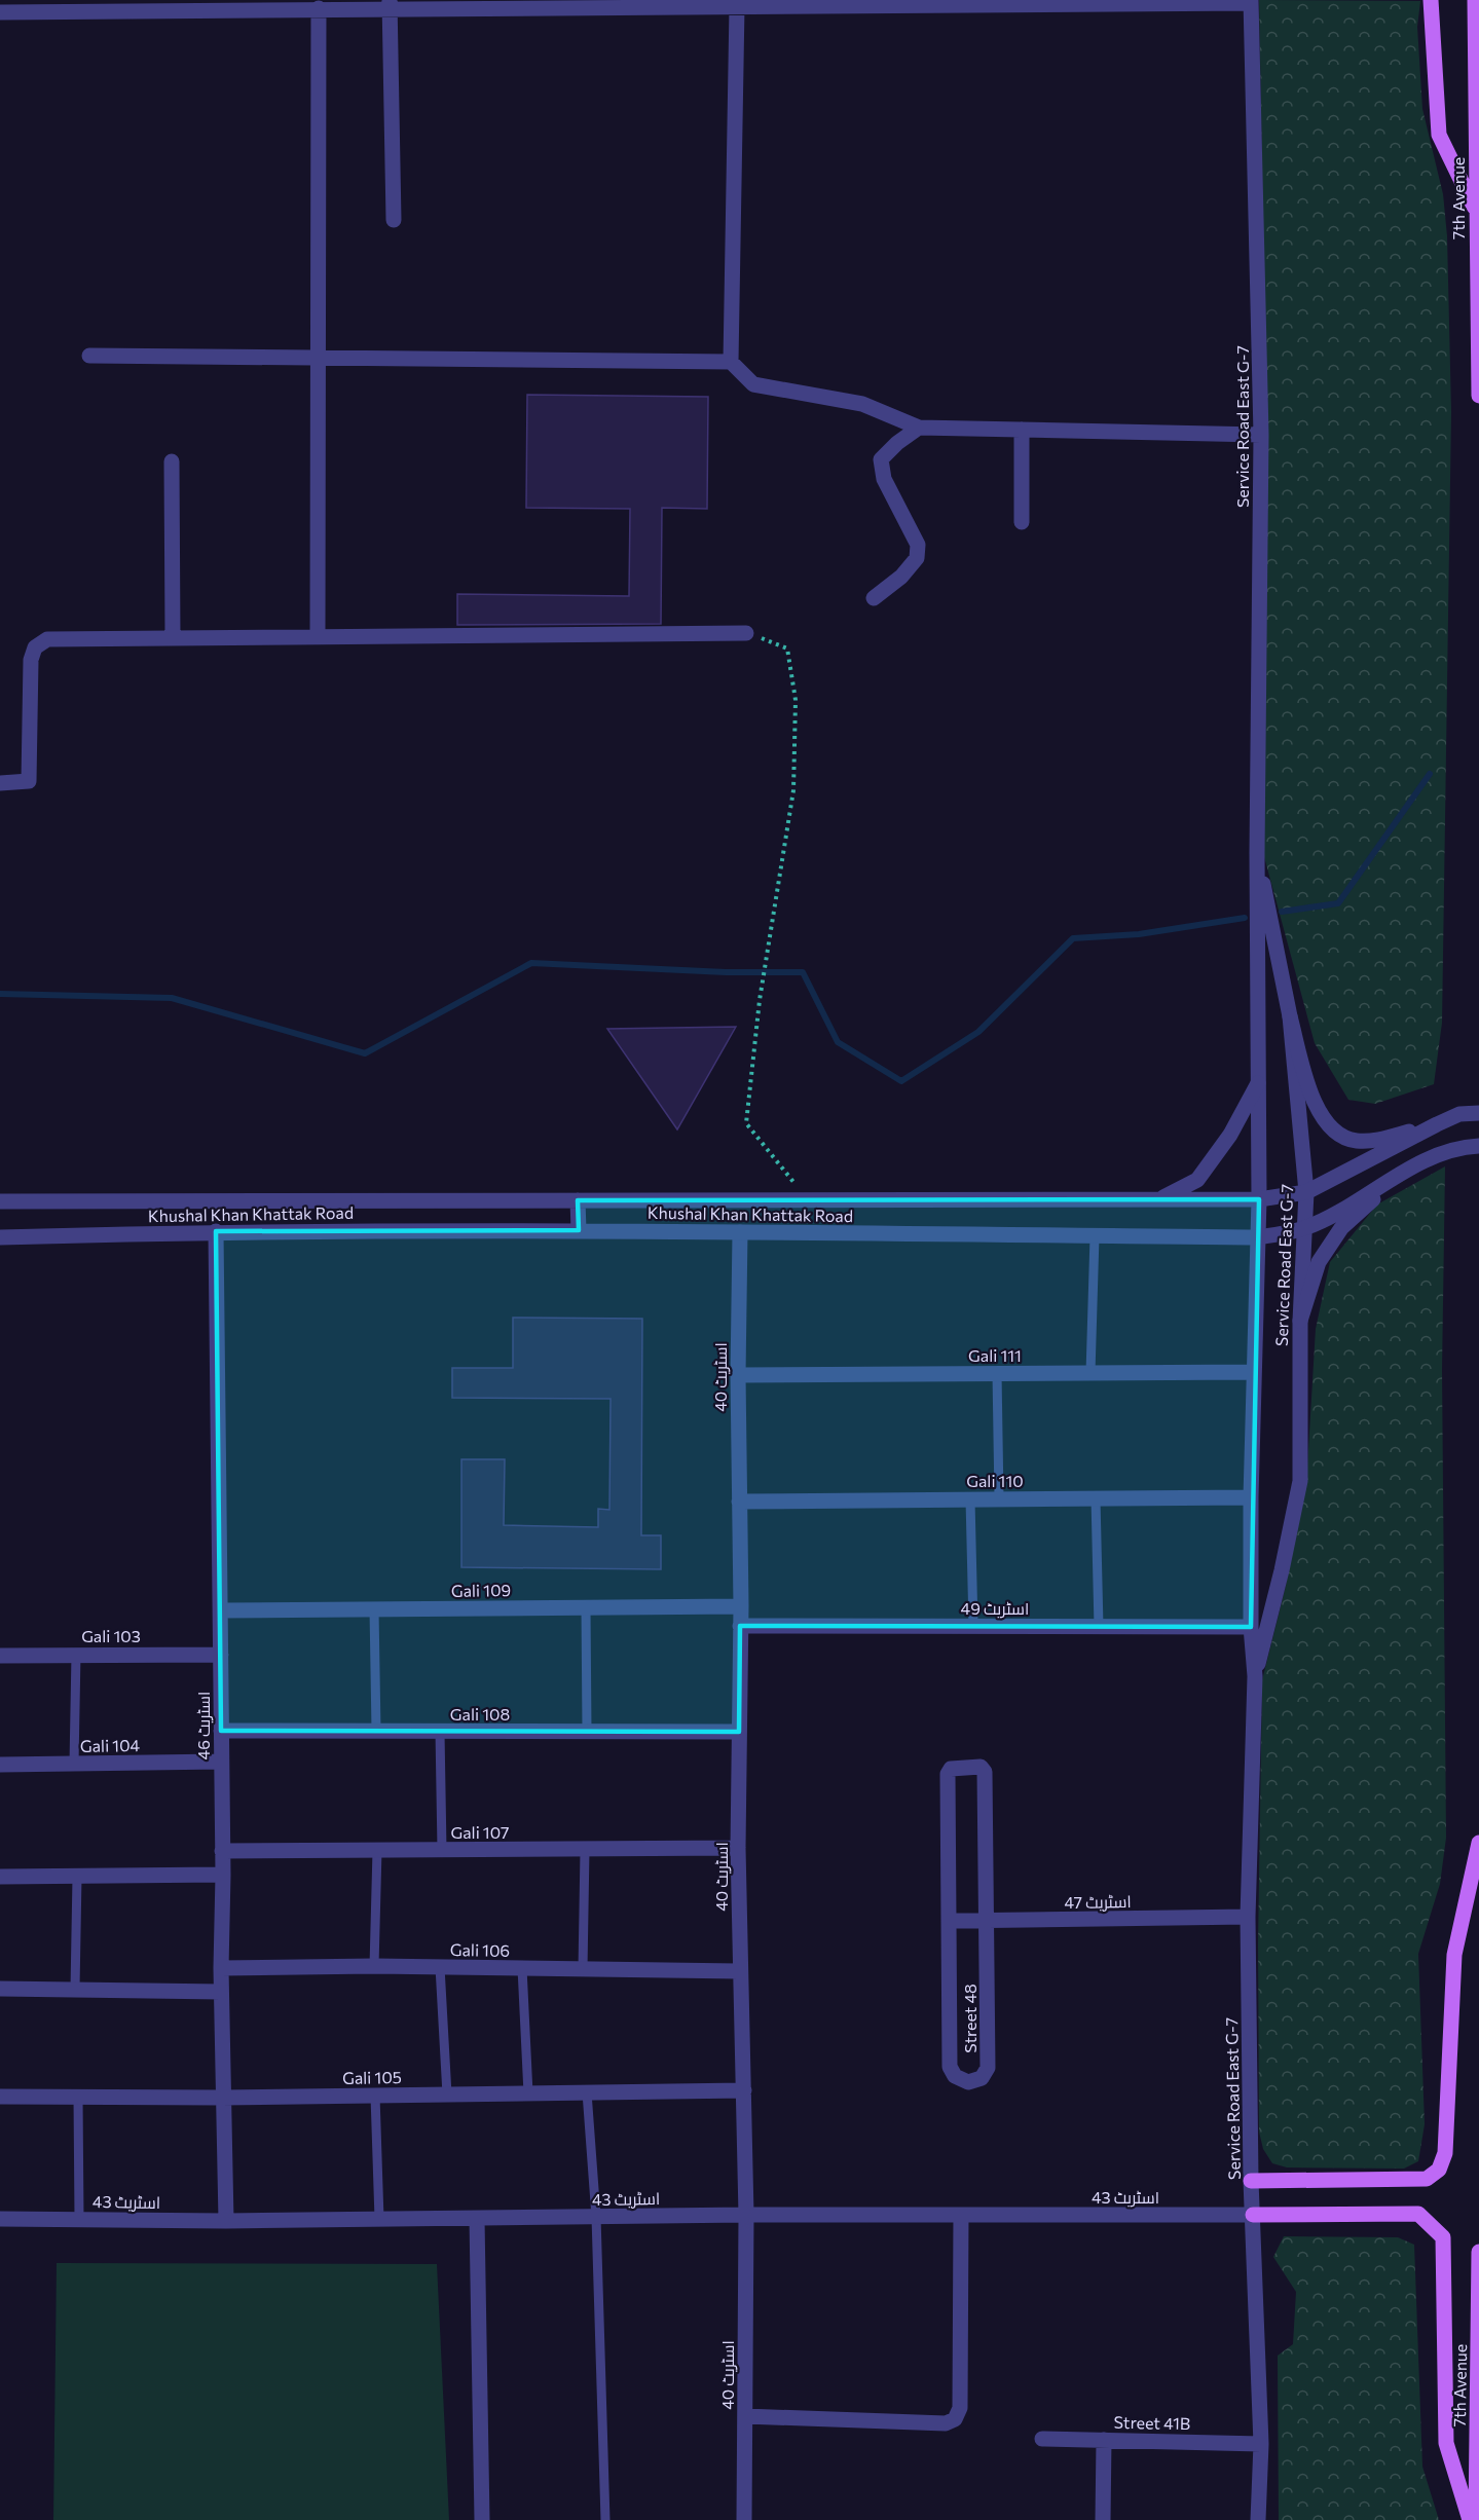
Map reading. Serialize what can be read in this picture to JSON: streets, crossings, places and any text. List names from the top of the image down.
{
  "streets": {
    "main road": ["7th Avenue"],
    "street": [
      "Service Road East G-7",
      "Khushal Khan Khattak Road",
      "Gali 111",
      "اسٹریٹ 40",
      "Gali 110",
      "Gali 109",
      "اسٹریٹ 49",
      "Gali 103",
      "Gali 108",
      "اسٹریٹ 46",
      "Gali 104",
      "Gali 107",
      "اسٹریٹ 47",
      "Gali 106",
      "Street 48",
      "Gali 105",
      "اسٹریٹ 43",
      "Street 41B"
    ]
  },
  "crossings": [
    ["Service Road East G-7", "Khushal Khan Khattak Road"],
    ["Service Road East G-7", "Gali 111"],
    ["Service Road East G-7", "Gali 110"],
    ["Service Road East G-7", "اسٹریٹ 49"],
    ["Service Road East G-7", "اسٹریٹ 47"],
    ["Service Road East G-7", "اسٹریٹ 43"],
    ["Service Road East G-7", "Street 41B"],
    ["Khushal Khan Khattak Road", "اسٹریٹ 40"],
    ["Khushal Khan Khattak Road", "اسٹریٹ 46"],
    ["Gali 111", "اسٹریٹ 40"],
    ["اسٹریٹ 40", "Gali 110"],
    ["اسٹریٹ 40", "Gali 109"],
    ["اسٹریٹ 40", "اسٹریٹ 49"],
    ["اسٹریٹ 40", "Gali 108"],
    ["اسٹریٹ 40", "Gali 107"],
    ["اسٹریٹ 40", "Gali 106"],
    ["اسٹریٹ 40", "Gali 105"],
    ["اسٹریٹ 40", "اسٹریٹ 43"],
    ["Gali 109", "اسٹریٹ 46"],
    ["Gali 103", "اسٹریٹ 46"],
    ["Gali 108", "اسٹریٹ 46"],
    ["اسٹریٹ 46", "Gali 104"],
    ["اسٹریٹ 46", "Gali 107"],
    ["اسٹریٹ 46", "Gali 106"],
    ["اسٹریٹ 46", "Gali 105"],
    ["اسٹریٹ 46", "اسٹریٹ 43"],
    ["اسٹریٹ 47", "Street 48"]
  ]
}
